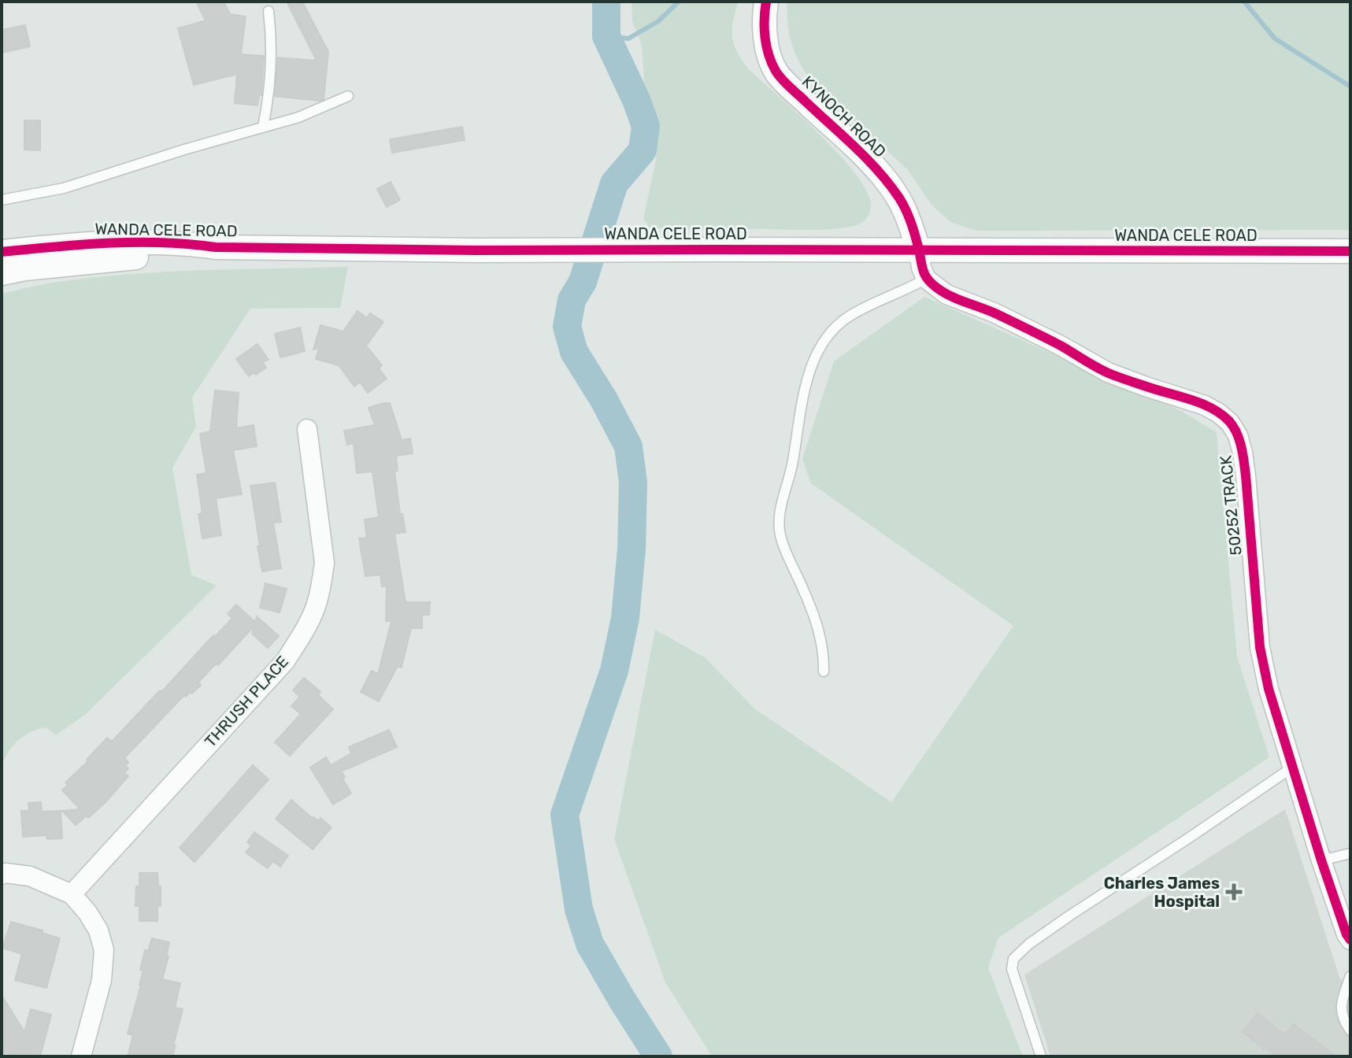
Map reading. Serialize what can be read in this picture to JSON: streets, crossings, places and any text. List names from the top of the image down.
{
  "streets": {
    "street": [
      "KYNOCH ROAD",
      "WANDA CELE ROAD",
      "50252 TRACK",
      "THRUSH PLACE"
    ]
  },
  "crossings": [
    ["KYNOCH ROAD", "WANDA CELE ROAD"]
  ],
  "places": {
    "health": ["Charles James Hospital"]
  }
}
